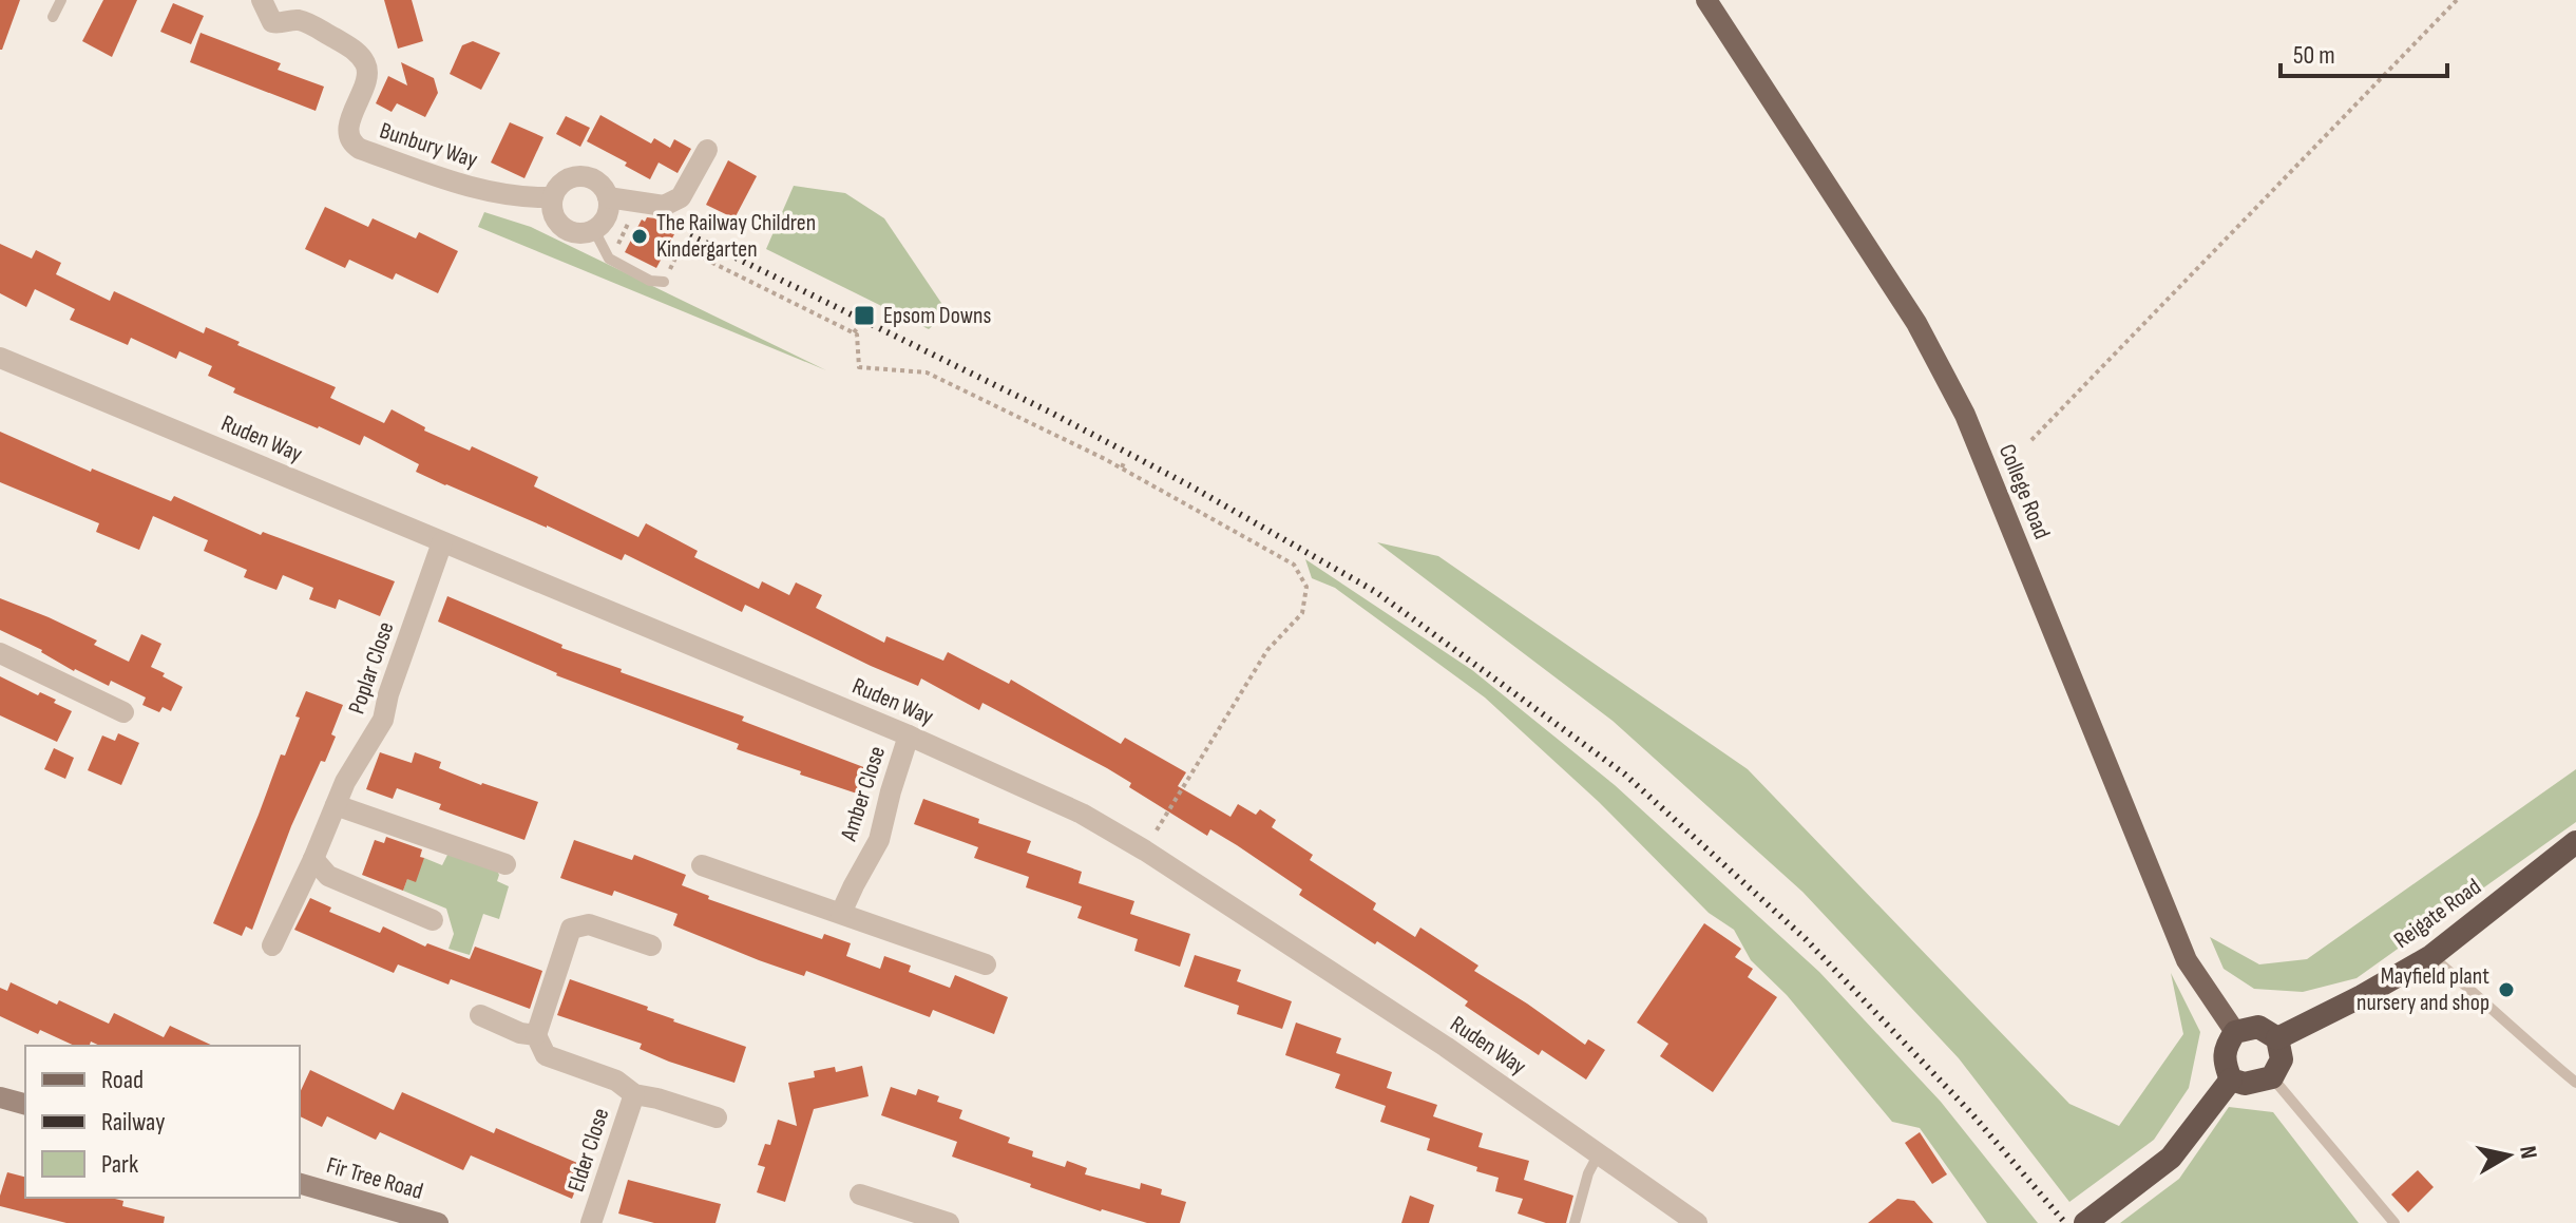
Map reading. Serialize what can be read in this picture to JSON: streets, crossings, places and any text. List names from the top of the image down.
{
  "streets": {
    "highway": ["Reigate Road"],
    "main road": ["College Road", "Fir Tree Road"],
    "street": [
      "Bunbury Way",
      "Ruden Way",
      "Poplar Close",
      "Amber Close",
      "Elder Close"
    ]
  },
  "crossings": [
    ["Ruden Way", "Poplar Close"],
    ["Ruden Way", "Amber Close"],
    ["College Road", "Reigate Road"]
  ],
  "places": {
    "other": ["The Railway Children Kindergarten", "Mayfield plant nursery and shop"],
    "transit": ["Epsom Downs"]
  },
  "legend": ["Road", "Railway", "Park"],
  "scale_bar": "50 m",
  "north": "right"
}
